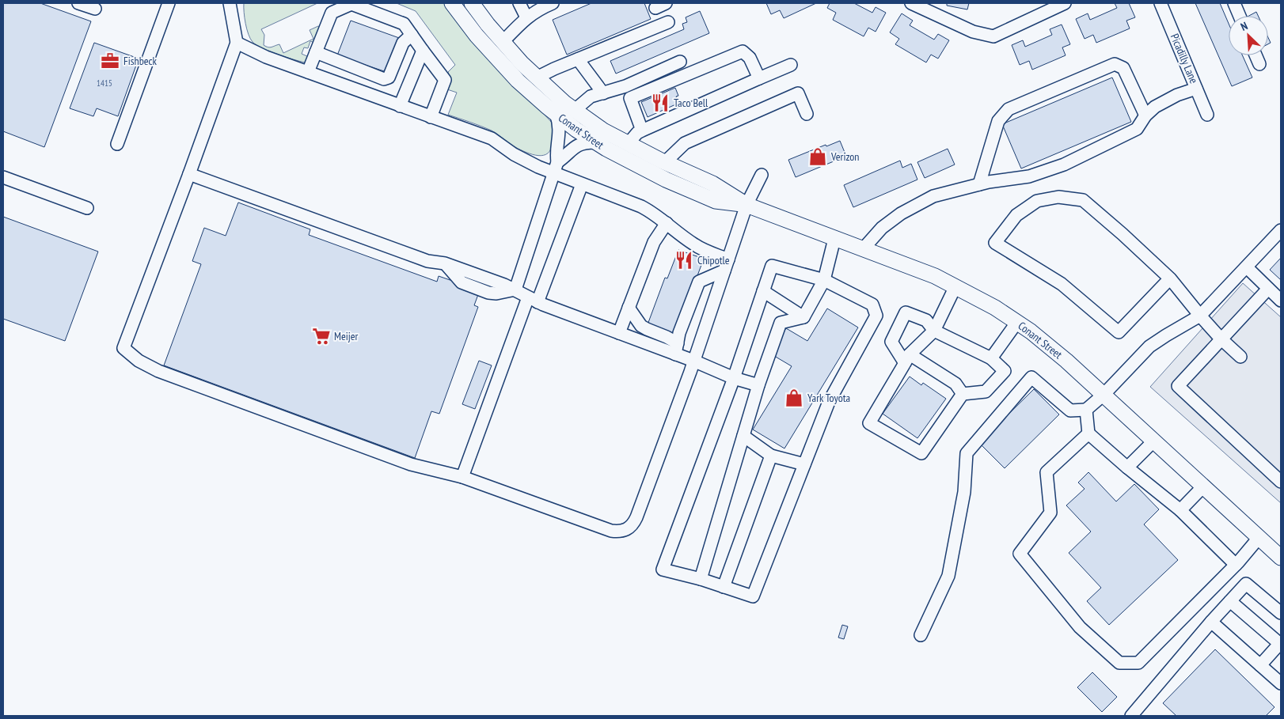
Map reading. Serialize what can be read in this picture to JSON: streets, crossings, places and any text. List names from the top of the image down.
{
  "streets": {
    "main road": ["Conant Street"],
    "street": ["Picadilly Lane"]
  },
  "places": {
    "office": ["Fishbeck"],
    "restaurant": ["Taco Bell", "Chipotle"],
    "shop": ["Verizon", "Yark Toyota"],
    "supermarket": ["Meijer"]
  },
  "house_numbers": ["1415"],
  "north": "top left"
}
